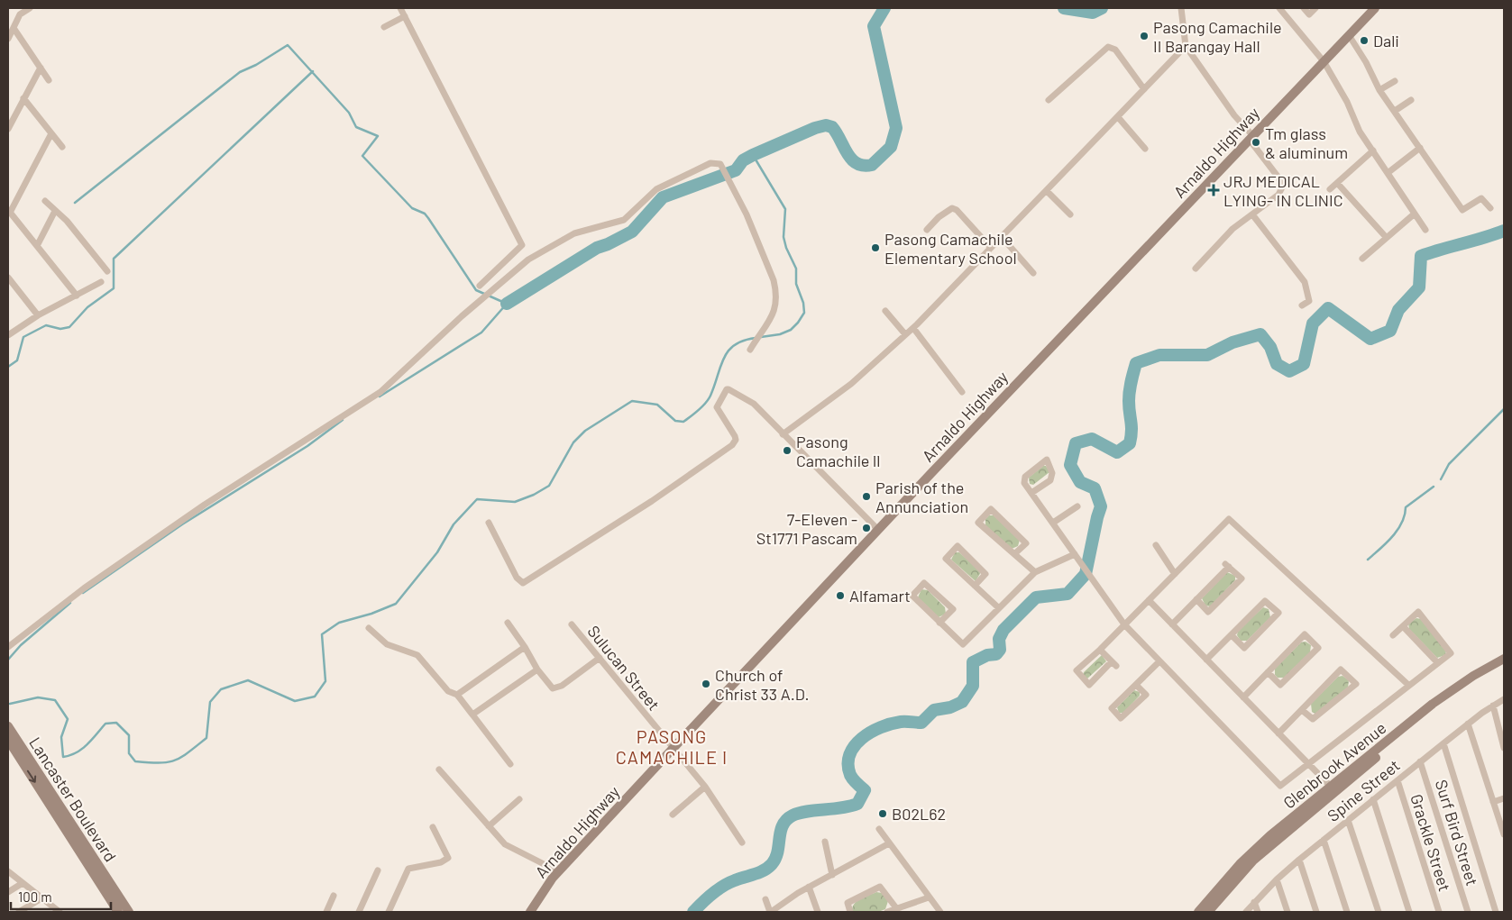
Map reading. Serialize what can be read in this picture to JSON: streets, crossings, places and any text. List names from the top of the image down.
{
  "streets": {
    "main road": ["Arnaldo Highway", "Glenbrook Avenue", "Lancaster Boulevard"],
    "street": [
      "Sulucan Street",
      "Spine Street",
      "Surf Bird Street",
      "Grackle Street"
    ]
  },
  "crossings": [
    ["Arnaldo Highway", "Sulucan Street"],
    ["Spine Street", "Surf Bird Street"],
    ["Spine Street", "Grackle Street"]
  ],
  "districts": ["PASONG CAMACHILE I"],
  "places": {
    "other": [
      "Pasong Camachile II Barangay Hall",
      "Dali",
      "Tm glass & aluminum",
      "Pasong Camachile Elementary School",
      "Pasong Camachile ll",
      "Parish of the Annunciation",
      "7-Eleven - St1771 Pascam",
      "Alfamart",
      "Church of Christ 33 A.D.",
      "B02L62"
    ],
    "health": ["JRJ MEDICAL LYING- IN CLINIC"]
  },
  "scale_bar": "100 m"
}
